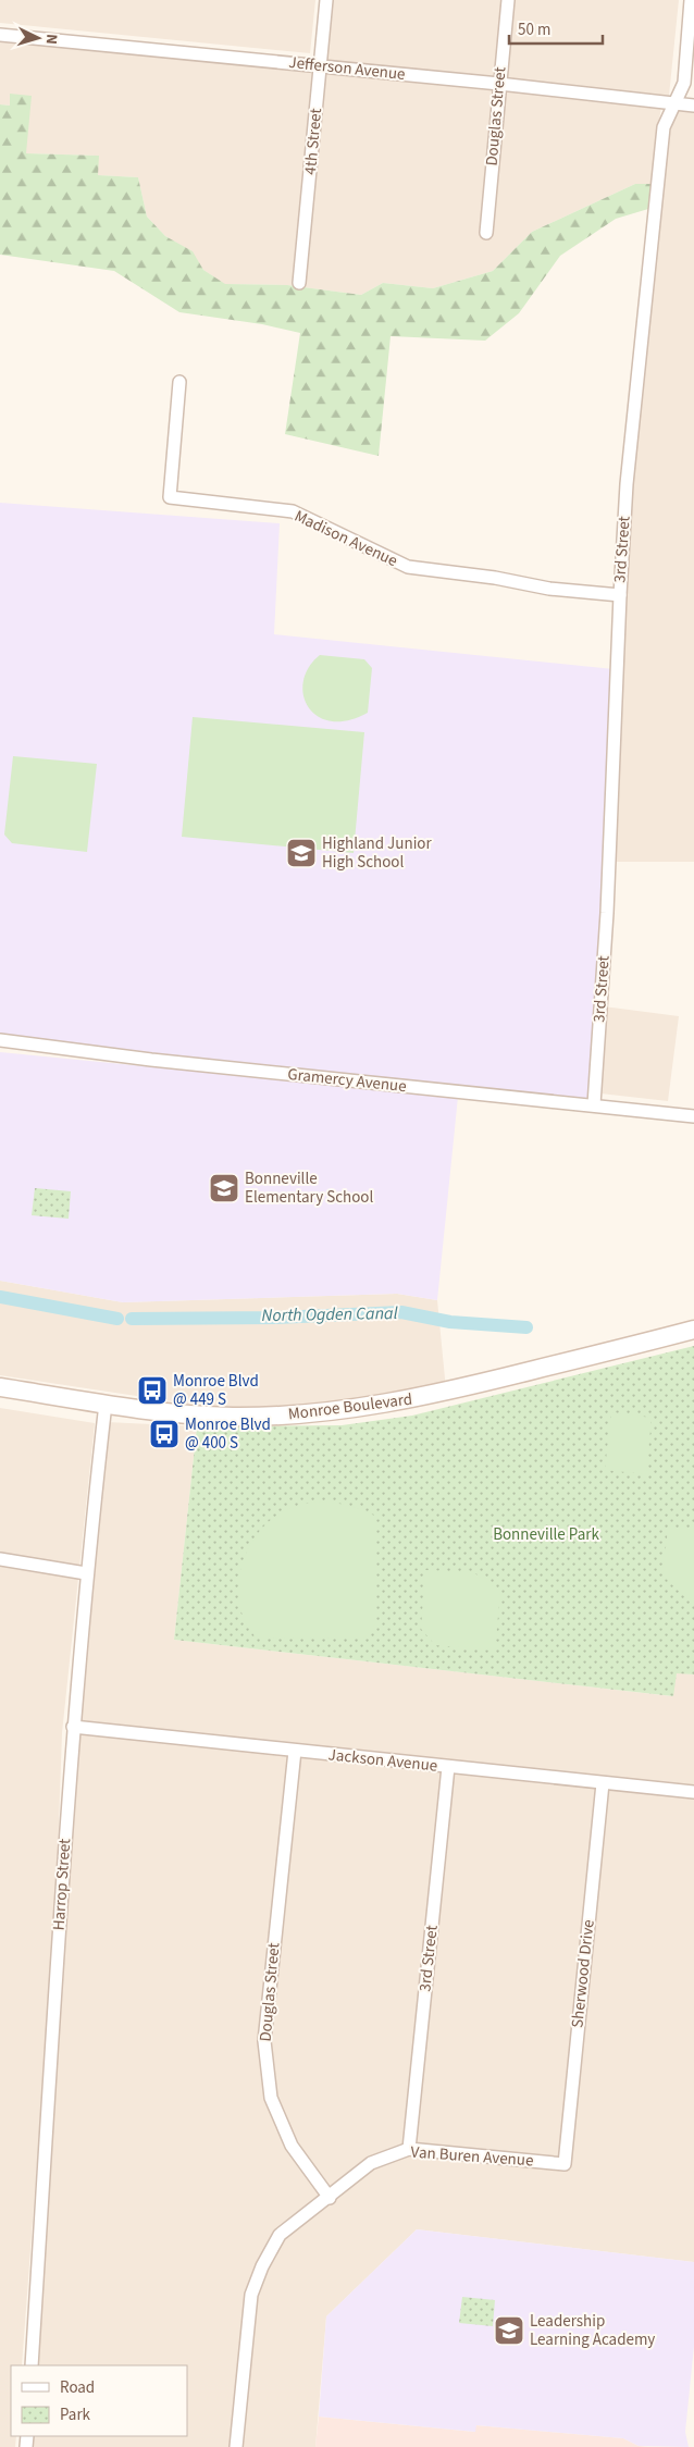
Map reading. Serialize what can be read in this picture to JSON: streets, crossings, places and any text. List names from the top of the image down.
{
  "streets": {
    "main road": ["Monroe Boulevard"],
    "street": [
      "Jefferson Avenue",
      "Douglas Street",
      "4th Street",
      "Madison Avenue",
      "3rd Street",
      "Gramercy Avenue",
      "Jackson Avenue",
      "Harrop Street",
      "Sherwood Drive",
      "Van Buren Avenue"
    ]
  },
  "crossings": [
    ["Jefferson Avenue", "Douglas Street"],
    ["Jefferson Avenue", "4th Street"],
    ["Jefferson Avenue", "3rd Street"],
    ["Douglas Street", "Jackson Avenue"],
    ["Douglas Street", "Van Buren Avenue"],
    ["Madison Avenue", "3rd Street"],
    ["3rd Street", "Gramercy Avenue"],
    ["3rd Street", "Jackson Avenue"],
    ["3rd Street", "Van Buren Avenue"],
    ["Monroe Boulevard", "Harrop Street"],
    ["Jackson Avenue", "Harrop Street"],
    ["Jackson Avenue", "Sherwood Drive"],
    ["Sherwood Drive", "Van Buren Avenue"]
  ],
  "water": ["North Ogden Canal"],
  "parks": ["Bonneville Park"],
  "places": {
    "school or university": ["Highland Junior High School", "Bonneville Elementary School", "Leadership Learning Academy"],
    "bus stop": ["Monroe Blvd @ 449 S", "Monroe Blvd @ 400 S"]
  },
  "legend": ["Road", "Park"],
  "scale_bar": "50 m",
  "north": "right"
}
